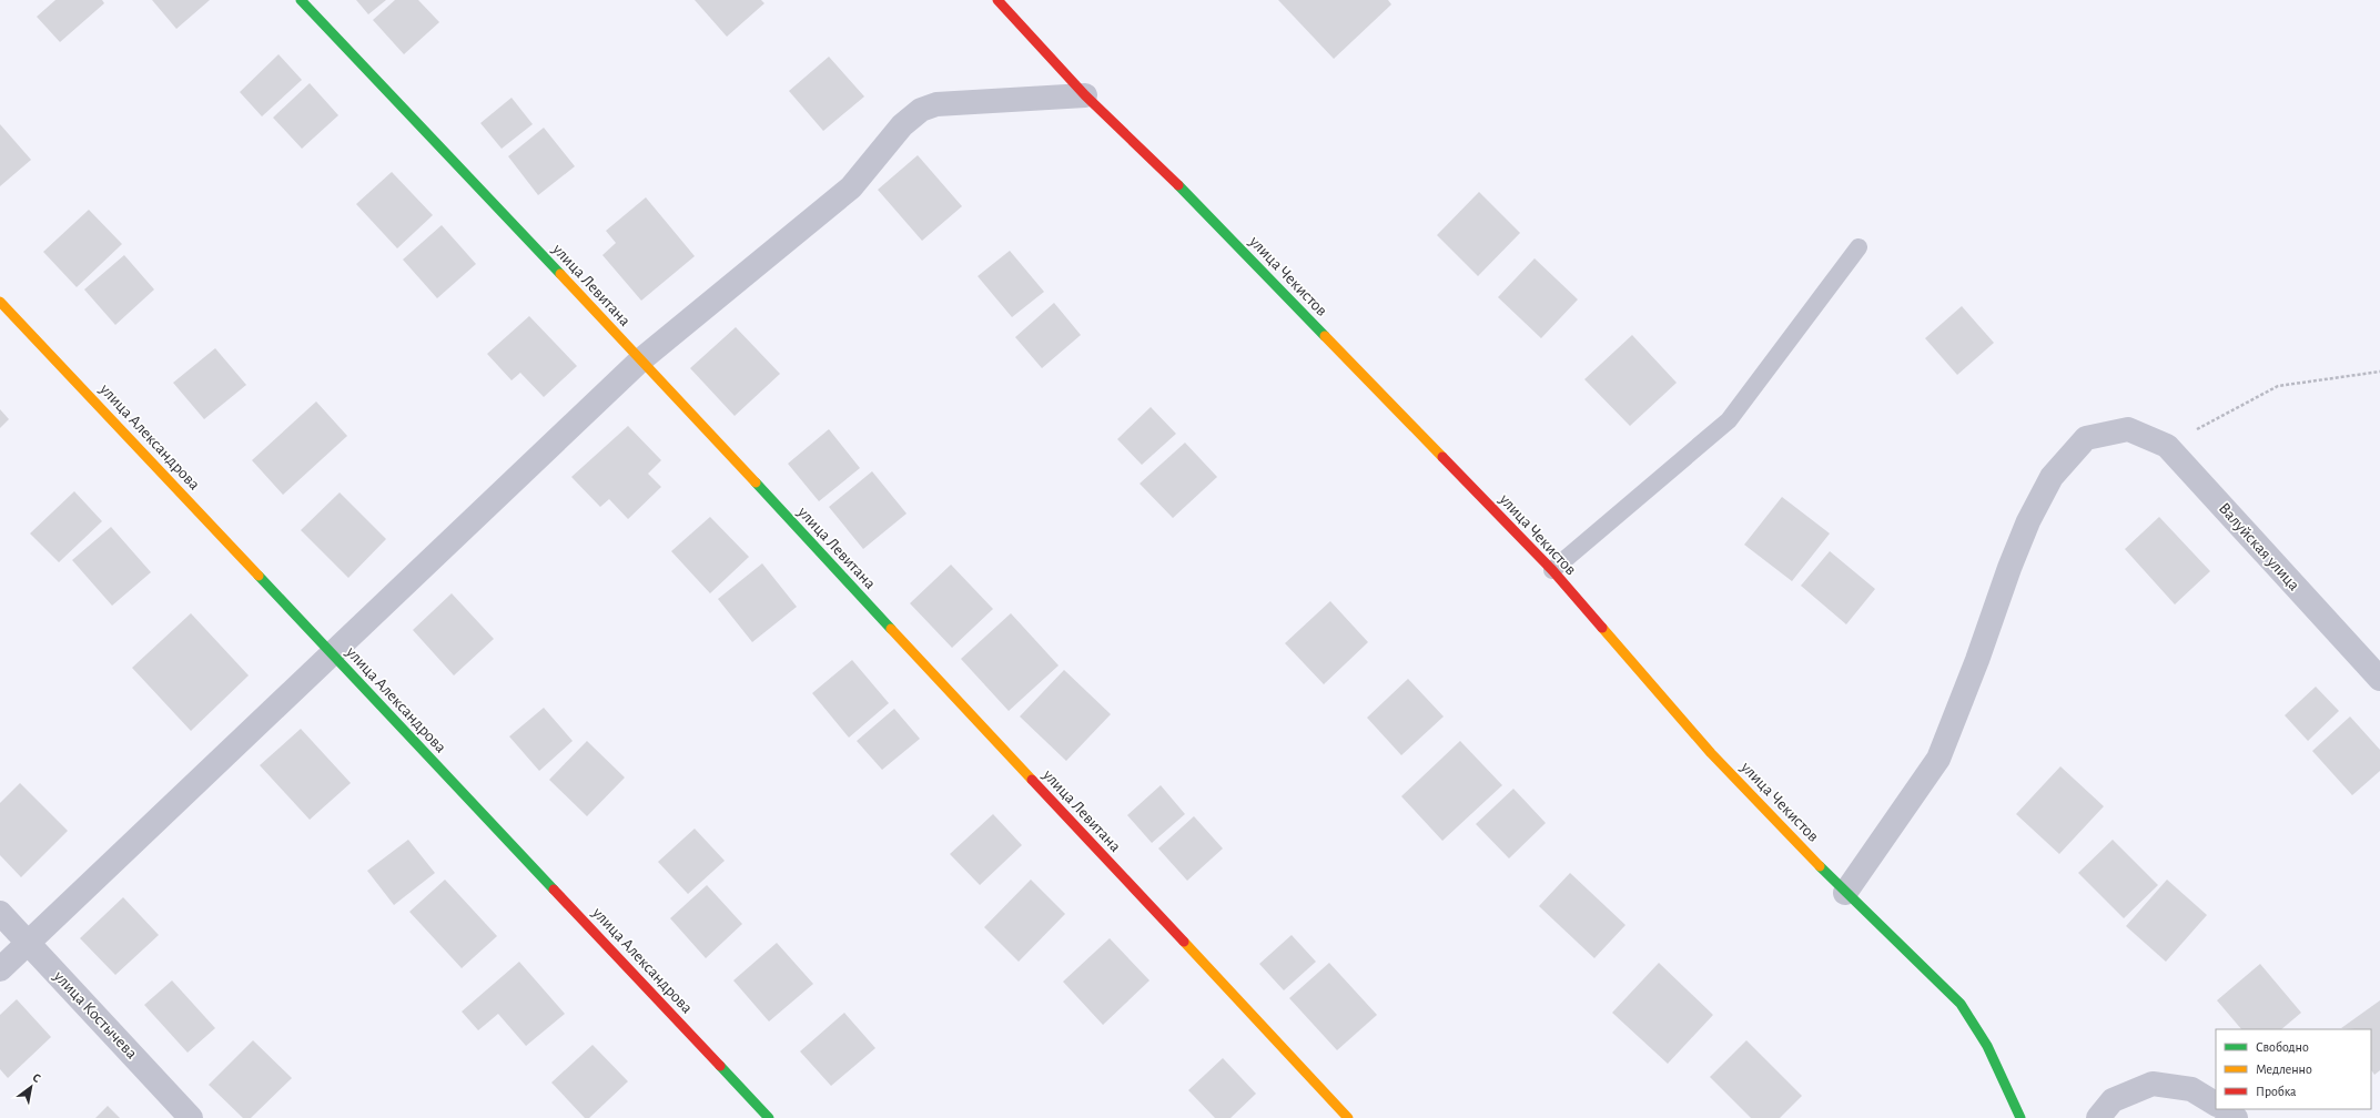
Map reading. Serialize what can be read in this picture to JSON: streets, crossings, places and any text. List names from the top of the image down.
{
  "streets": {
    "street": [
      "улица Чекистов",
      "улица Левитана",
      "улица Александрова",
      "Валуйская улица",
      "улица Костычева"
    ]
  },
  "crossings": [
    ["улица Чекистов", "Валуйская улица"]
  ],
  "legend": ["Свободно", "Медленно", "Пробка"],
  "north": "top right"
}
